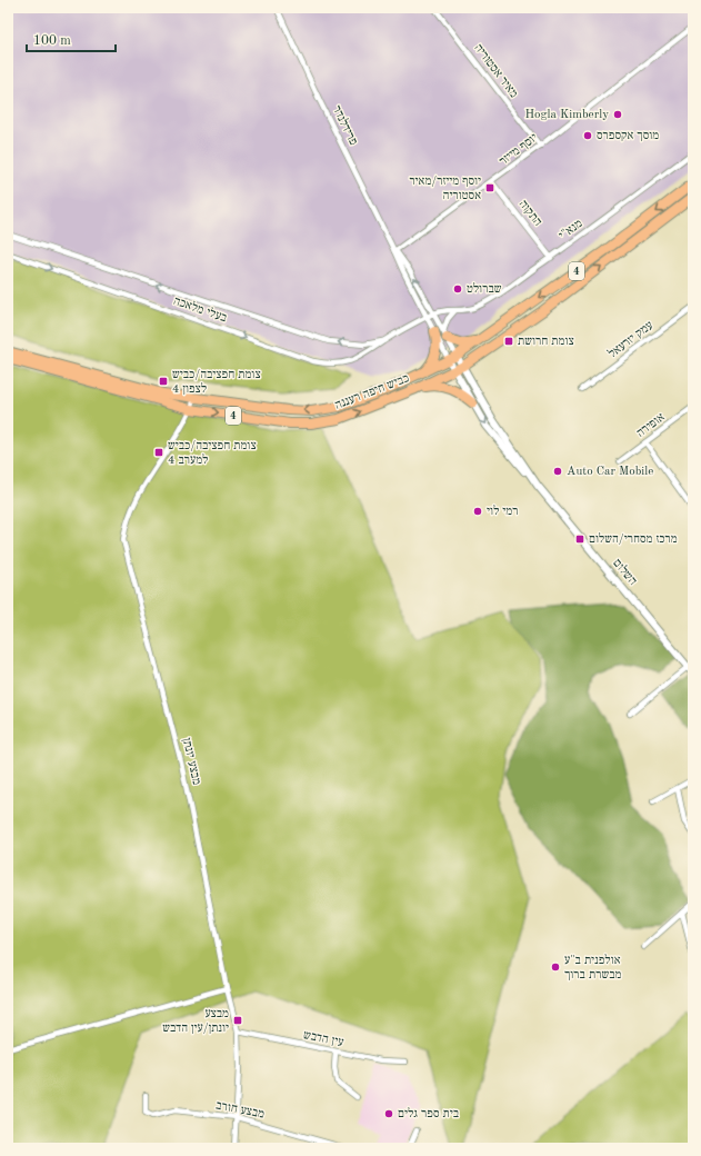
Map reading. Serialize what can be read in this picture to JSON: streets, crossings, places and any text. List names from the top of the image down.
{
  "streets": {
    "highway": ["4", "כביש חיפה רעננה"],
    "street": [
      "מאיר אסטוריה",
      "פרידלנדר",
      "יוסף מייזר",
      "התקוה",
      "מנא\"י",
      "בעלי מלאכה",
      "עמק יזרעאל",
      "אופירה",
      "השלום",
      "מבצע יונתן",
      "עין הדבש",
      "מבצע חורב"
    ]
  },
  "crossings": [
    ["מאיר אסטוריה", "יוסף מייזר"],
    ["פרידלנדר", "יוסף מייזר"],
    ["פרידלנדר", "מנא\"י"],
    ["פרידלנדר", "בעלי מלאכה"],
    ["פרידלנדר", "כביש חיפה רעננה"],
    ["פרידלנדר", "השלום"],
    ["יוסף מייזר", "התקוה"],
    ["התקוה", "מנא\"י"],
    ["מנא\"י", "בעלי מלאכה"],
    ["כביש חיפה רעננה", "השלום"],
    ["כביש חיפה רעננה", "מבצע יונתן"],
    ["מבצע יונתן", "עין הדבש"],
    ["מבצע יונתן", "מבצע חורב"]
  ],
  "places": {
    "other": [
      "Hogla Kimberly",
      "מוסך אקספרס",
      "שברולט",
      "Auto Car Mobile",
      "רמי לוי",
      "אולפנית ב\"ע מבשרת ברוך",
      "בית ספר גלים"
    ],
    "transit": [
      "יוסף מייזר/מאיר אסטוריה",
      "צומת חרושת",
      "צומת חפציבה/כביש 4 לצפון",
      "צומת חפציבה/כביש 4 למערב",
      "מרכז מסחרי/השלום",
      "מבצע יונתן/עין הדבש"
    ]
  },
  "scale_bar": "100 m"
}
